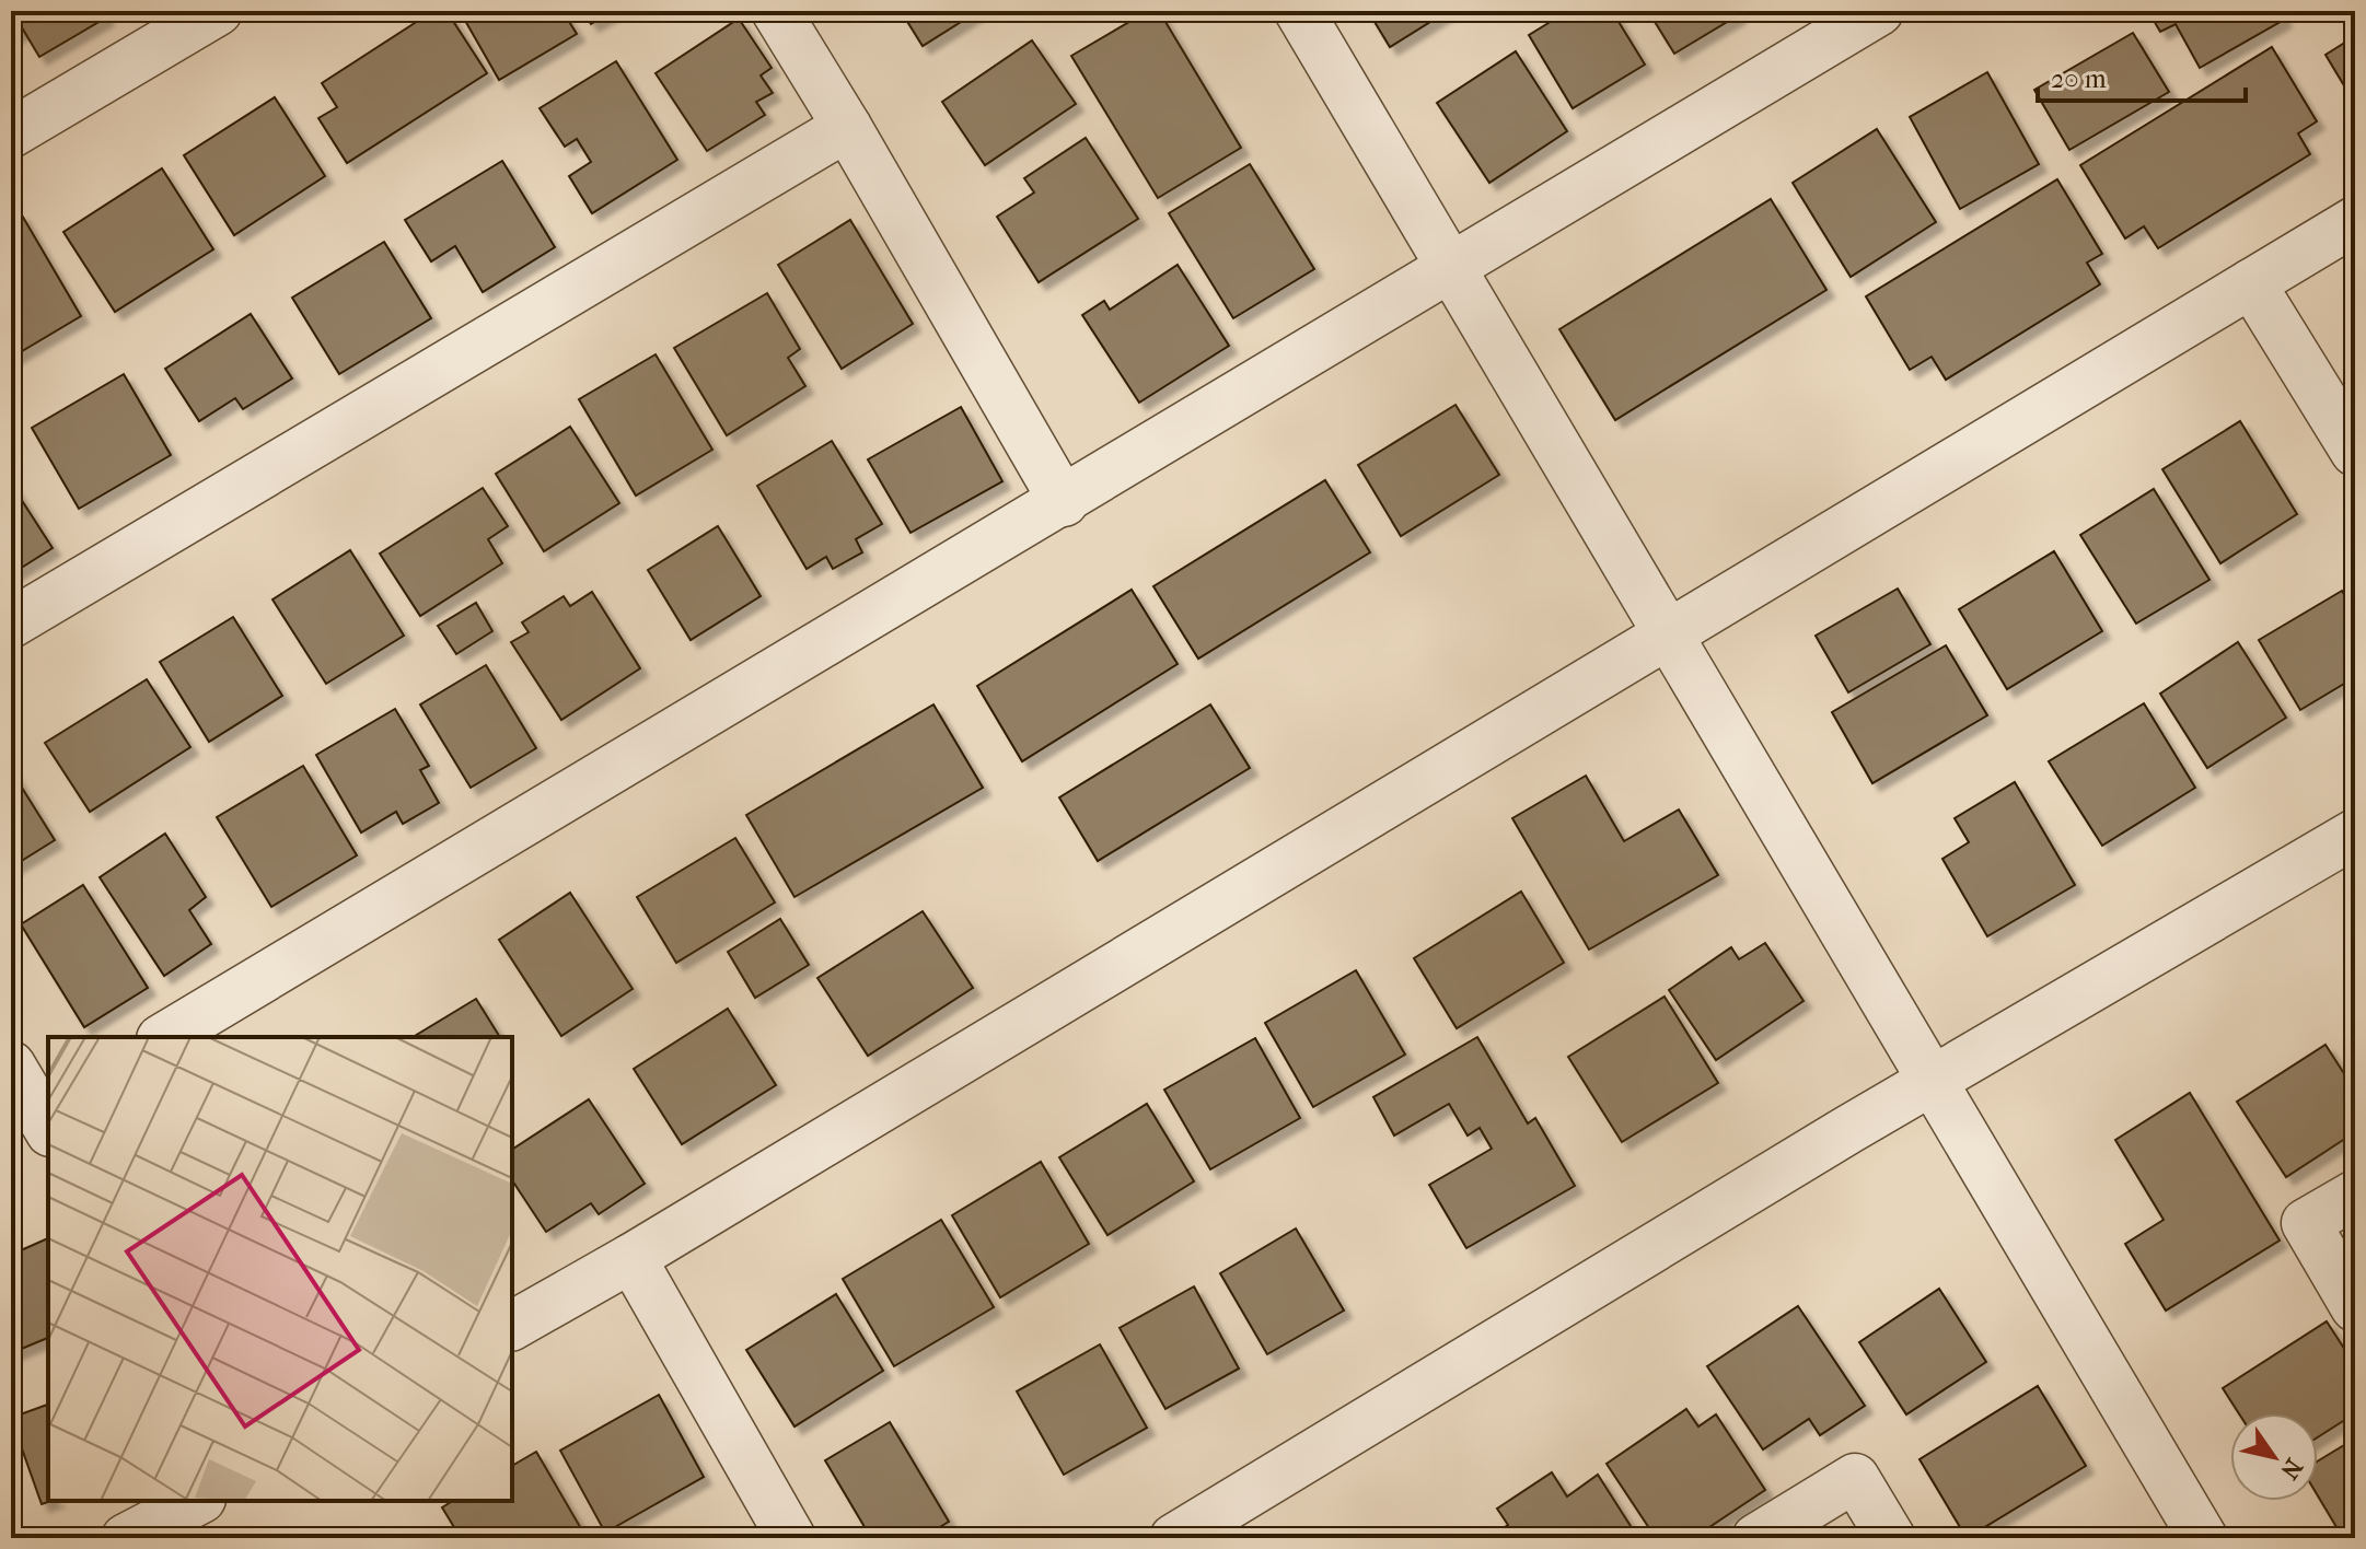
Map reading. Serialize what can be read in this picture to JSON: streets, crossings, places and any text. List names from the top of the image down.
{
  "scale_bar": "20 m",
  "north": "bottom right"
}
